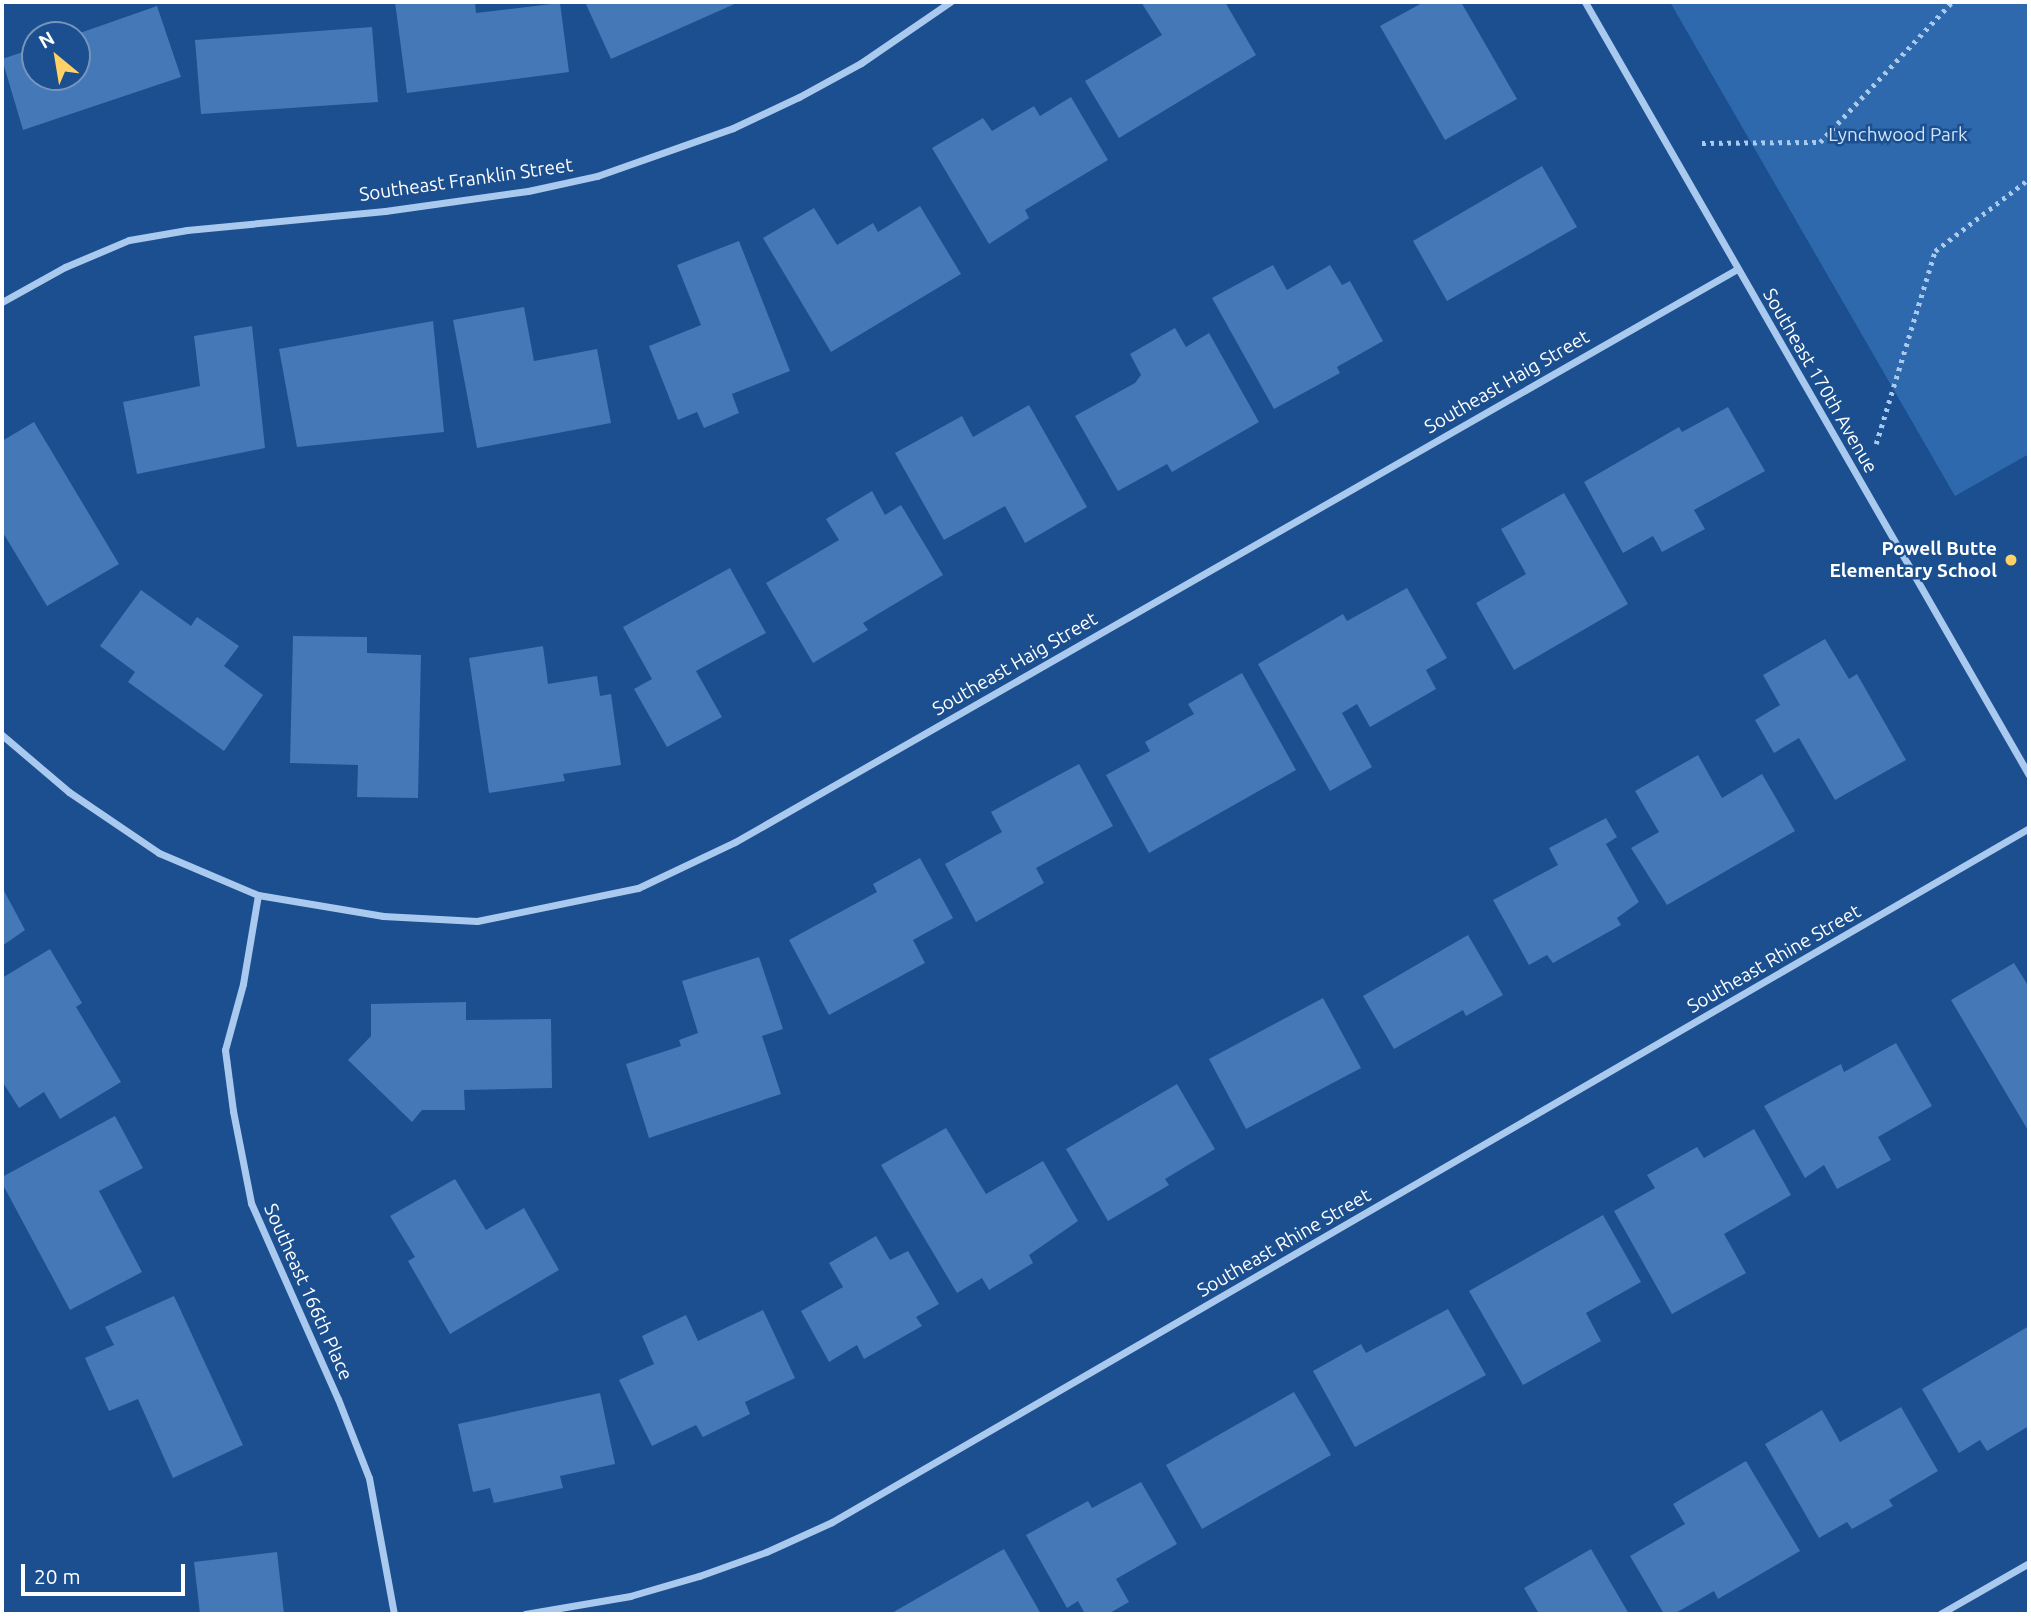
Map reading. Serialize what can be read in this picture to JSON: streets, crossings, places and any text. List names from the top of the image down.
{
  "streets": {
    "street": [
      "Southeast Franklin Street",
      "Southeast 170th Avenue",
      "Southeast Haig Street",
      "Southeast Rhine Street",
      "Southeast 166th Place"
    ]
  },
  "crossings": [
    ["Southeast 170th Avenue", "Southeast Haig Street"],
    ["Southeast Haig Street", "Southeast 166th Place"]
  ],
  "parks": ["Lynchwood Park"],
  "places": ["Powell Butte Elementary School"],
  "scale_bar": "20 m",
  "north": "top left"
}
